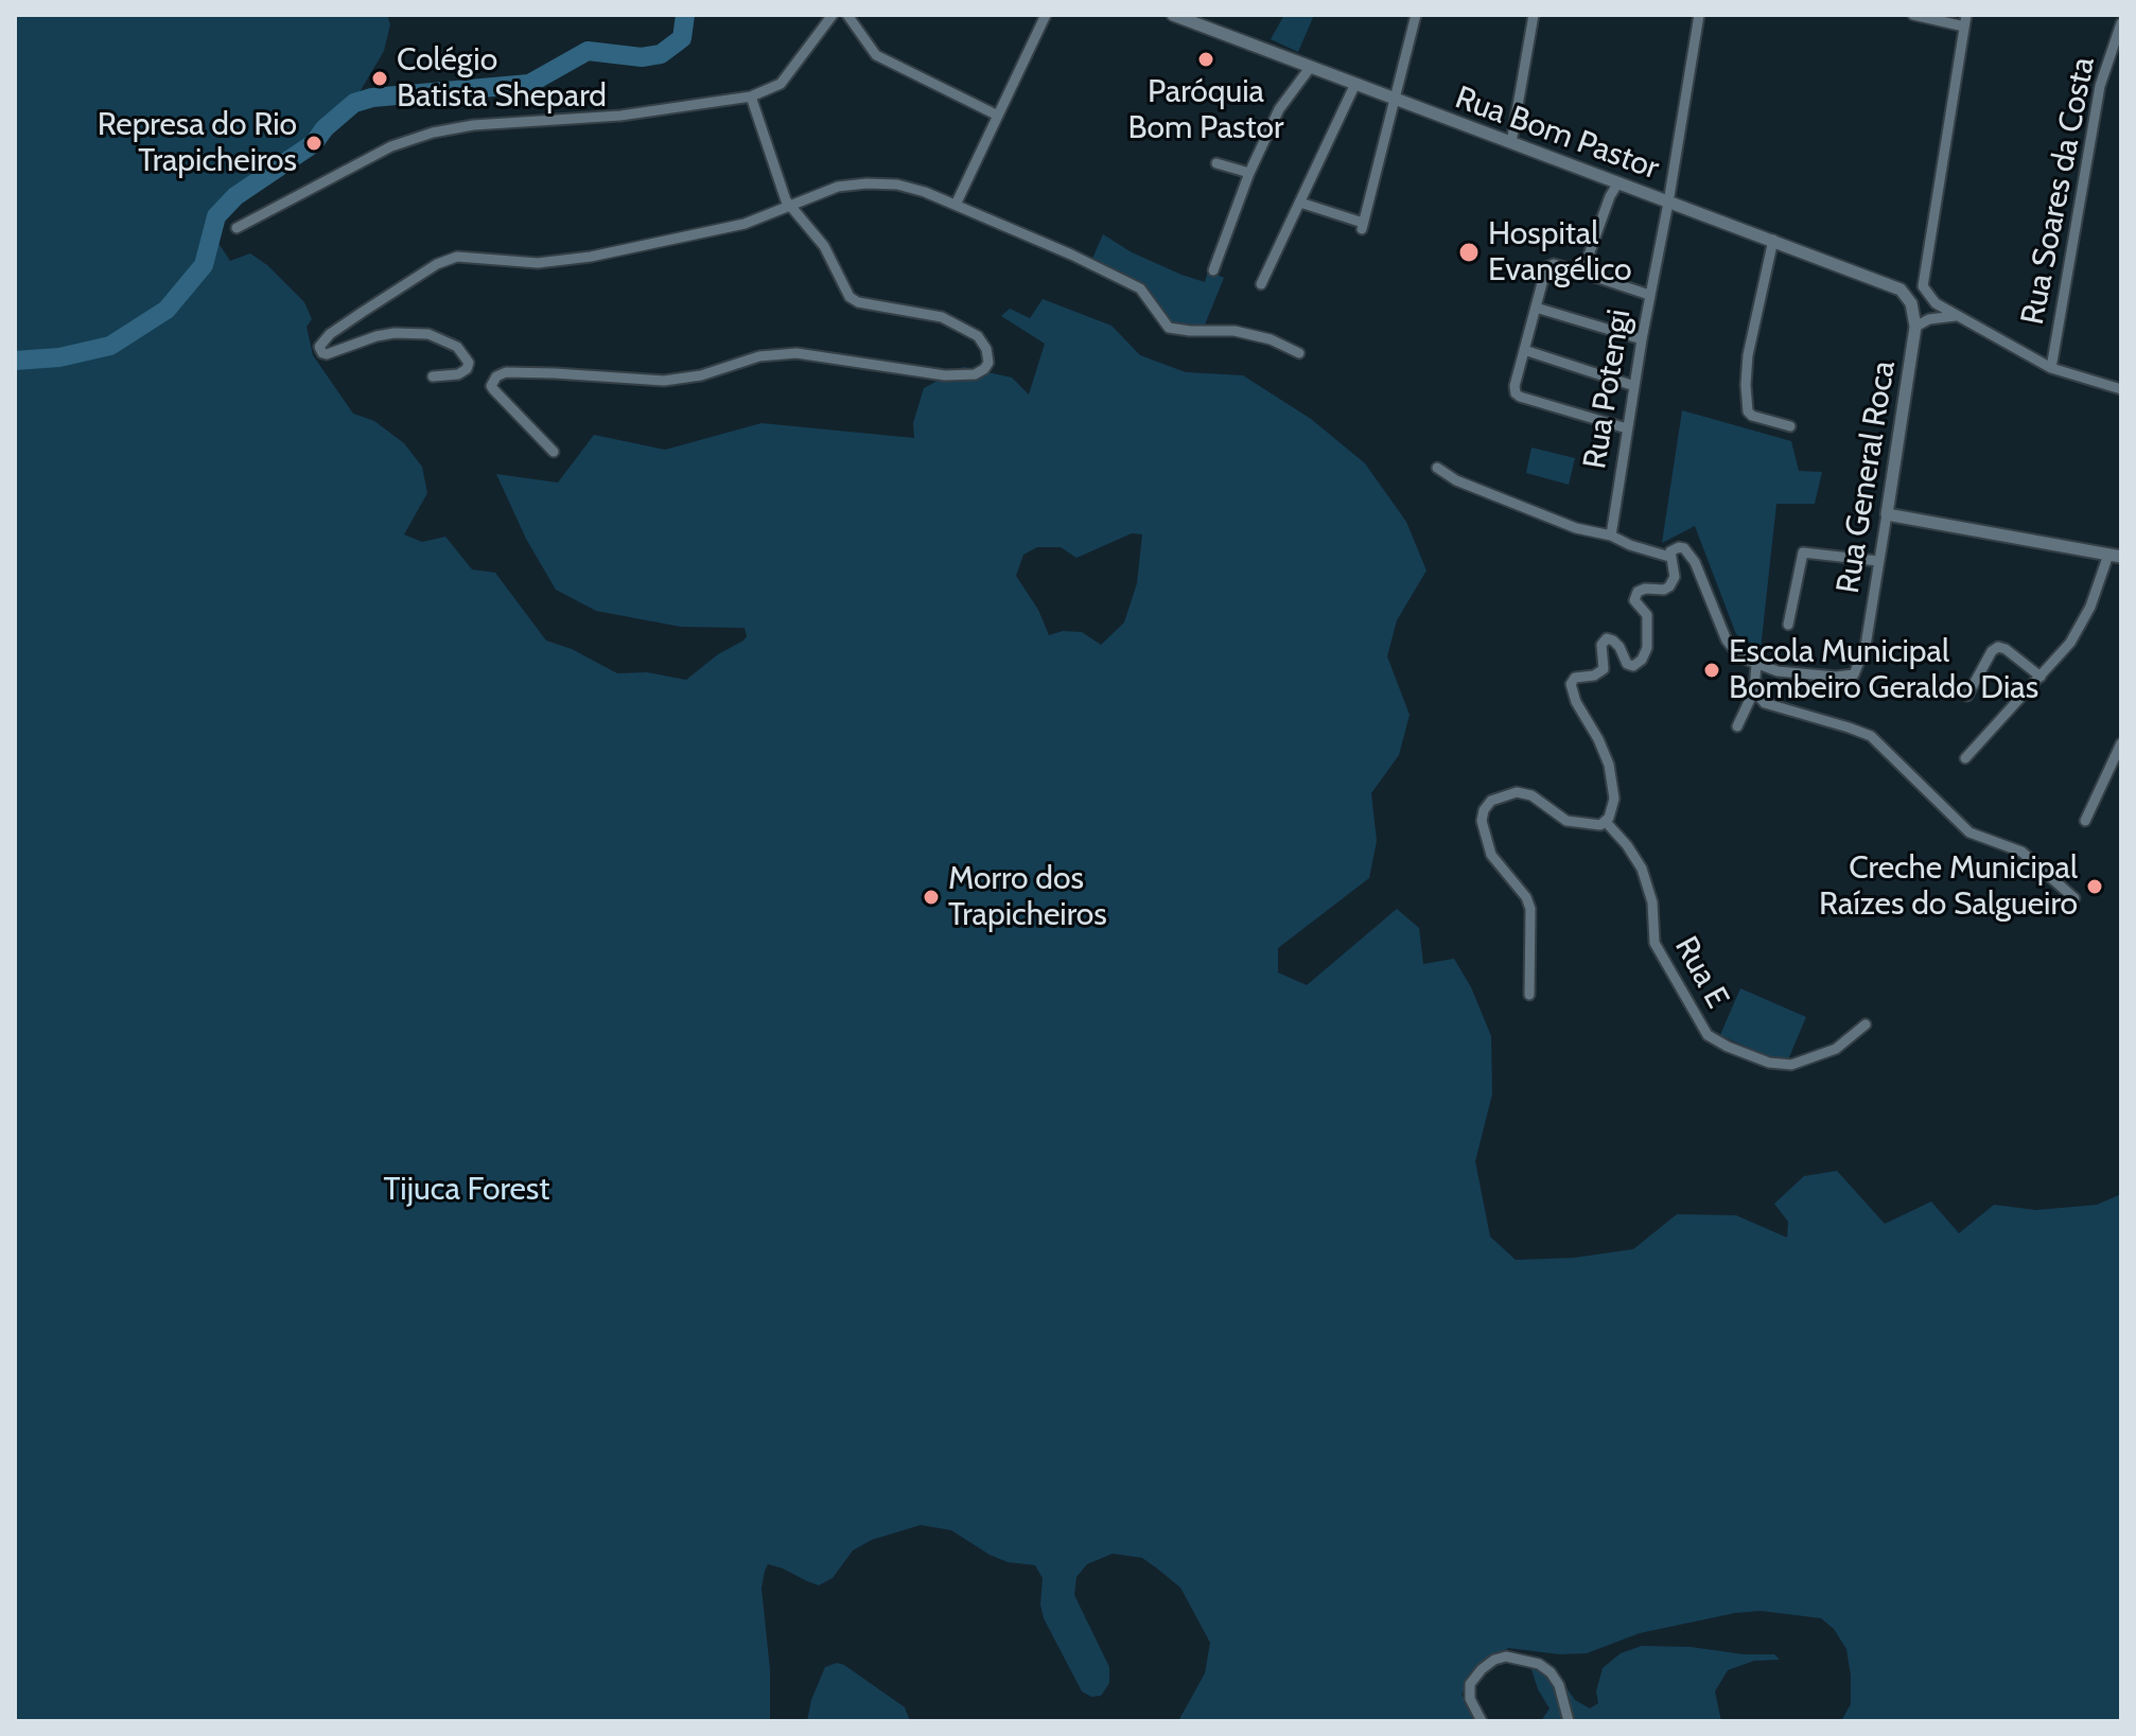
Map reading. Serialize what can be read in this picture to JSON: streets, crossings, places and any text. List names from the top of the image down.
{
  "streets": {
    "street": [
      "Rua Bom Pastor",
      "Rua Soares da Costa",
      "Rua Potengi",
      "Rua General Roca",
      "Rua E"
    ]
  },
  "crossings": [
    ["Rua Bom Pastor", "Rua Potengi"],
    ["Rua Bom Pastor", "Rua General Roca"]
  ],
  "parks": ["Tijuca Forest"],
  "places": [
    "Paróquia Bom Pastor",
    "Colégio Batista Shepard",
    "Represa do Rio Trapicheiros",
    "Hospital Evangélico",
    "Escola Municipal Bombeiro Geraldo Dias",
    "Creche Municipal Raízes do Salgueiro",
    "Morro dos Trapicheiros"
  ]
}
